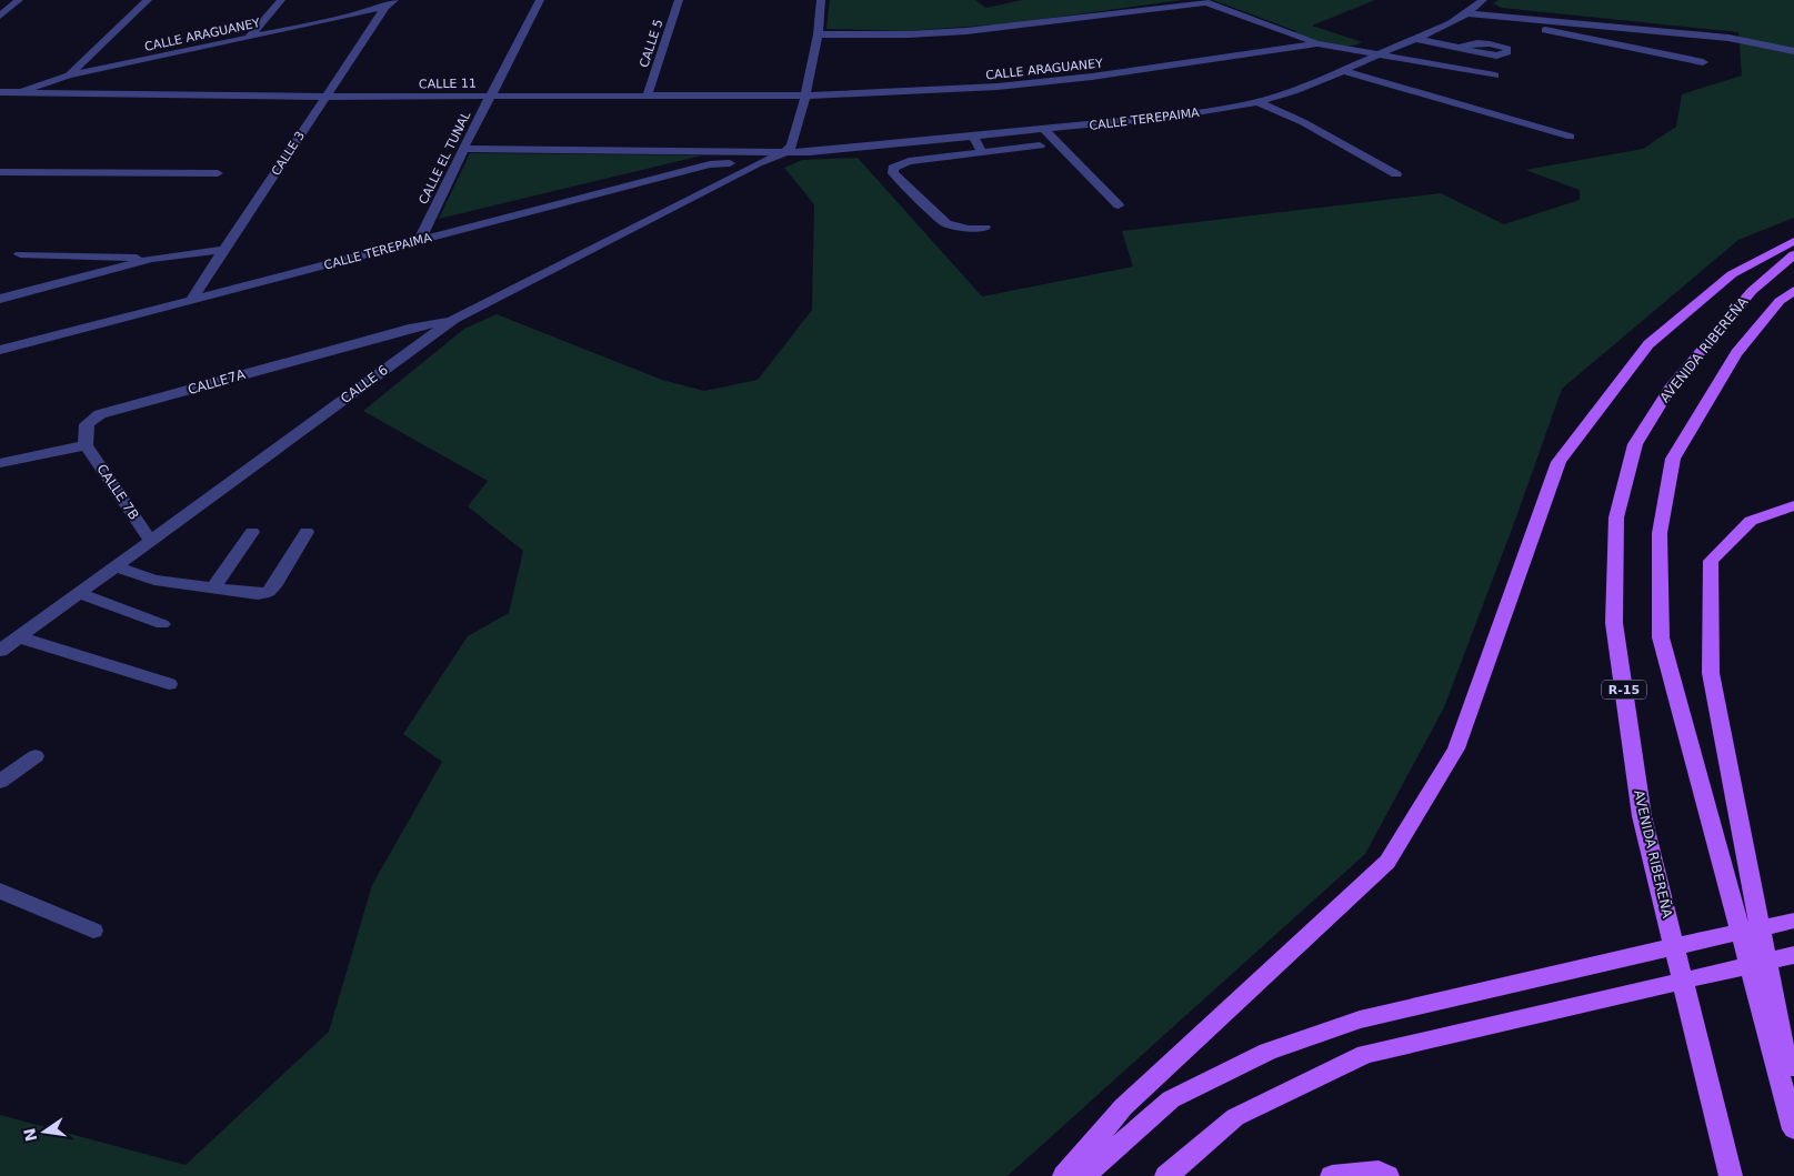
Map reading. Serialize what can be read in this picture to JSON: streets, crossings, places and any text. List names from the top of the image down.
{
  "streets": {
    "main road": ["AVENIDA RIBEREÑA", "R-15"],
    "street": [
      "CALLE ARAGUANEY",
      "CALLE 5",
      "CALLE 11",
      "CALLE TEREPAIMA",
      "CALLE 3",
      "CALLE EL TUNAL",
      "CALLE7A",
      "CALLE 6",
      "CALLE 7B"
    ]
  },
  "crossings": [
    ["CALLE ARAGUANEY", "CALLE 11"],
    ["CALLE ARAGUANEY", "CALLE TEREPAIMA"],
    ["CALLE ARAGUANEY", "CALLE 3"],
    ["CALLE 5", "CALLE 11"],
    ["CALLE 11", "CALLE 3"],
    ["CALLE 11", "CALLE EL TUNAL"],
    ["CALLE TEREPAIMA", "CALLE 3"],
    ["CALLE TEREPAIMA", "CALLE EL TUNAL"],
    ["CALLE TEREPAIMA", "CALLE 6"],
    ["CALLE7A", "CALLE 6"],
    ["CALLE7A", "CALLE 7B"],
    ["CALLE 6", "CALLE 7B"]
  ],
  "north": "left"
}
